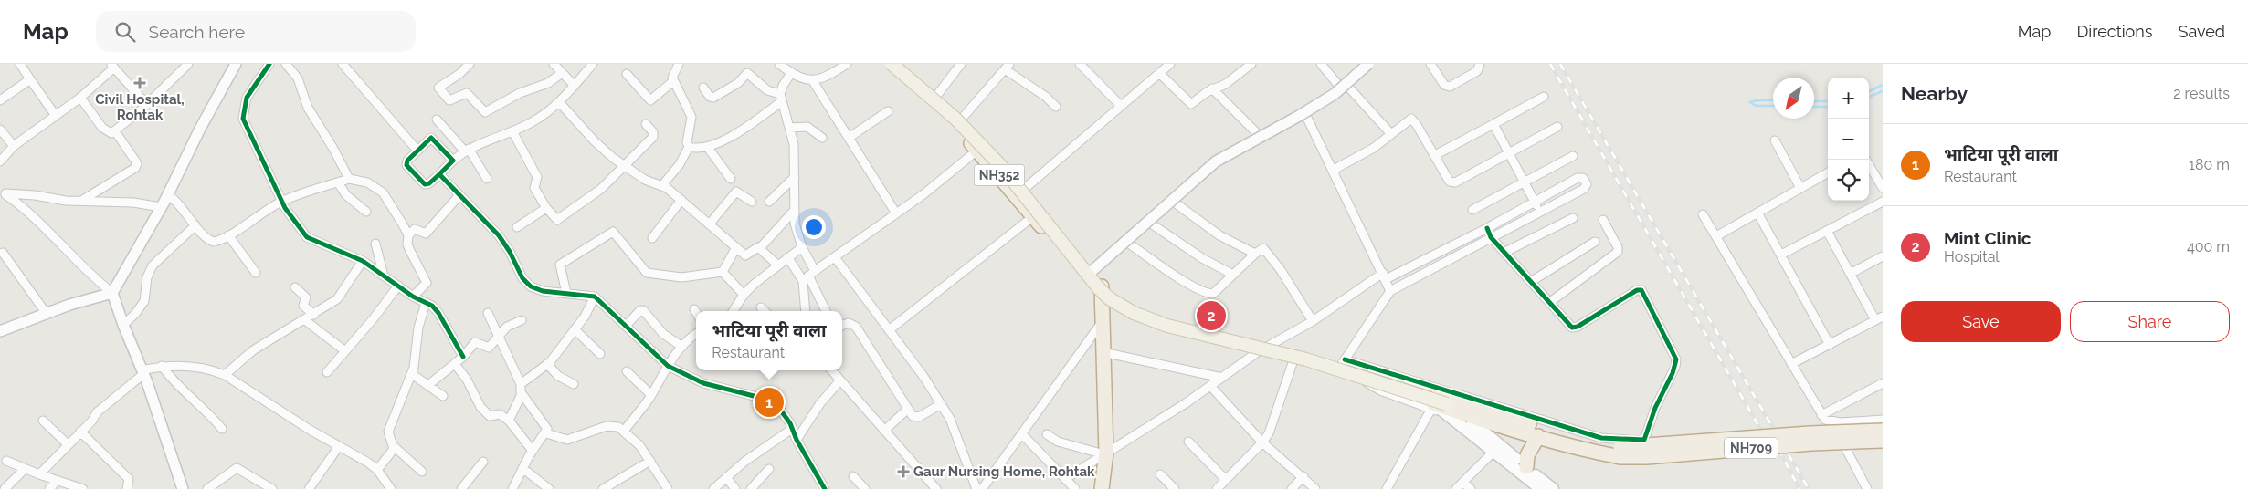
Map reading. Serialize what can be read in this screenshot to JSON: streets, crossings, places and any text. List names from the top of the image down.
{
  "streets": {
    "highway": ["NH352", "NH709"]
  },
  "crossings": [
    ["NH352", "NH709"]
  ],
  "places": {
    "health": ["Civil Hospital, Rohtak", "Gaur Nursing Home, Rohtak"]
  },
  "north": "bottom left",
  "page": {
    "header": "Map",
    "search": "Search here",
    "nav": ["Map", "Directions", "Saved"],
    "heading": ["Nearby", "2 results"],
    "map_buttons": ["+", "−"],
    "list": [
      {
        "mark": "1",
        "name": "भाटिया पूरी वाला",
        "note": "Restaurant",
        "value": "180 m"
      },
      {
        "mark": "2",
        "name": "Mint Clinic",
        "note": "Hospital",
        "value": "400 m"
      }
    ],
    "buttons": ["Save", "Share"],
    "pins": ["2", "1"],
    "popup": ["भाटिया पूरी वाला", "Restaurant"]
  }
}
